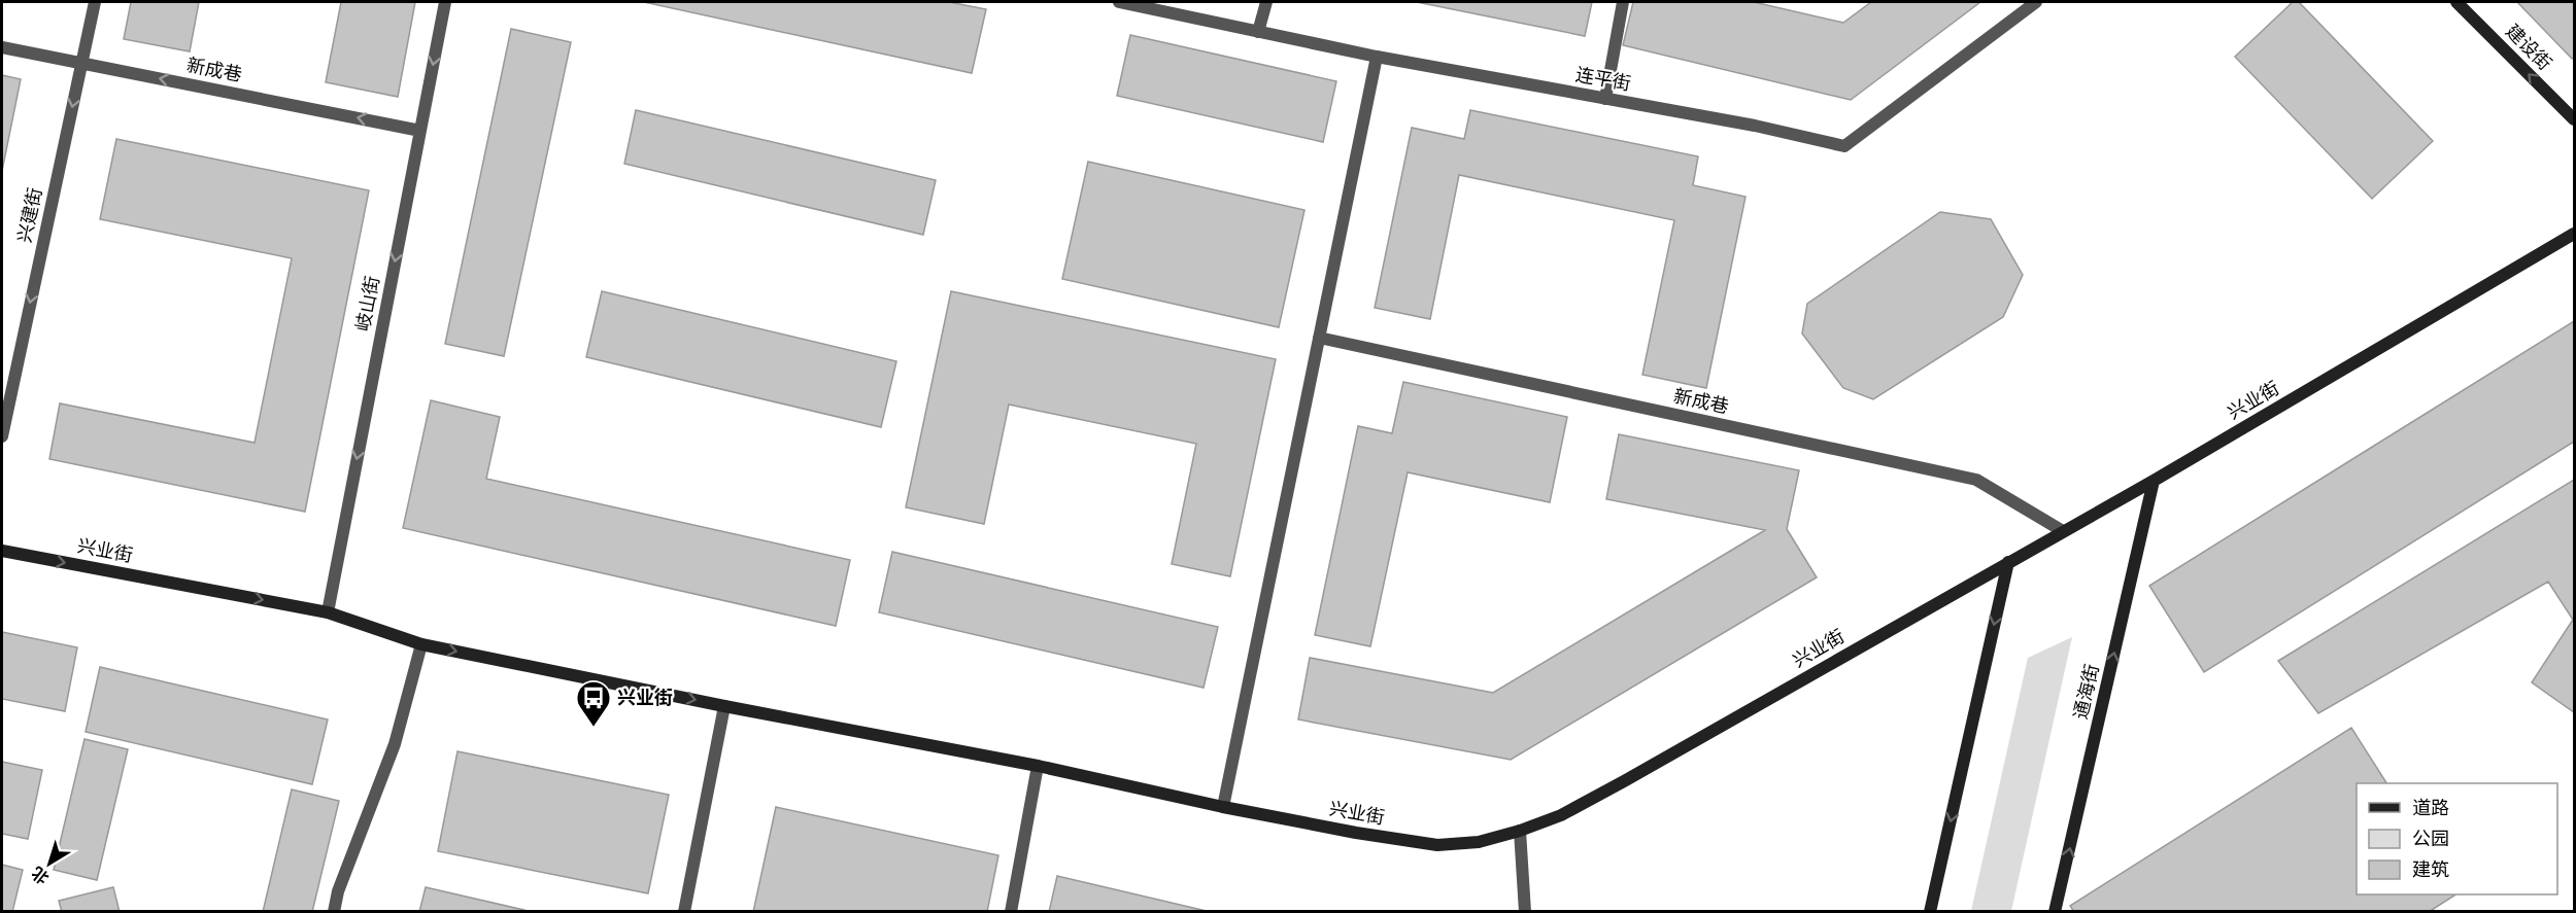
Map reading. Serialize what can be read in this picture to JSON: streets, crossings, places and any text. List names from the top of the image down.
{
  "streets": {
    "main road": ["建设街", "兴业街", "通海街"],
    "street": [
      "新成巷",
      "连平街",
      "兴建街",
      "岐山街"
    ]
  },
  "crossings": [
    ["新成巷", "兴建街"],
    ["新成巷", "岐山街"],
    ["新成巷", "兴业街"],
    ["岐山街", "兴业街"],
    ["兴业街", "通海街"]
  ],
  "one_way": [
    "建设街",
    "兴建街",
    "岐山街",
    "通海街"
  ],
  "places": {
    "bus stop": ["兴业街"]
  },
  "legend": ["道路", "公园", "建筑"],
  "north": "bottom left"
}
